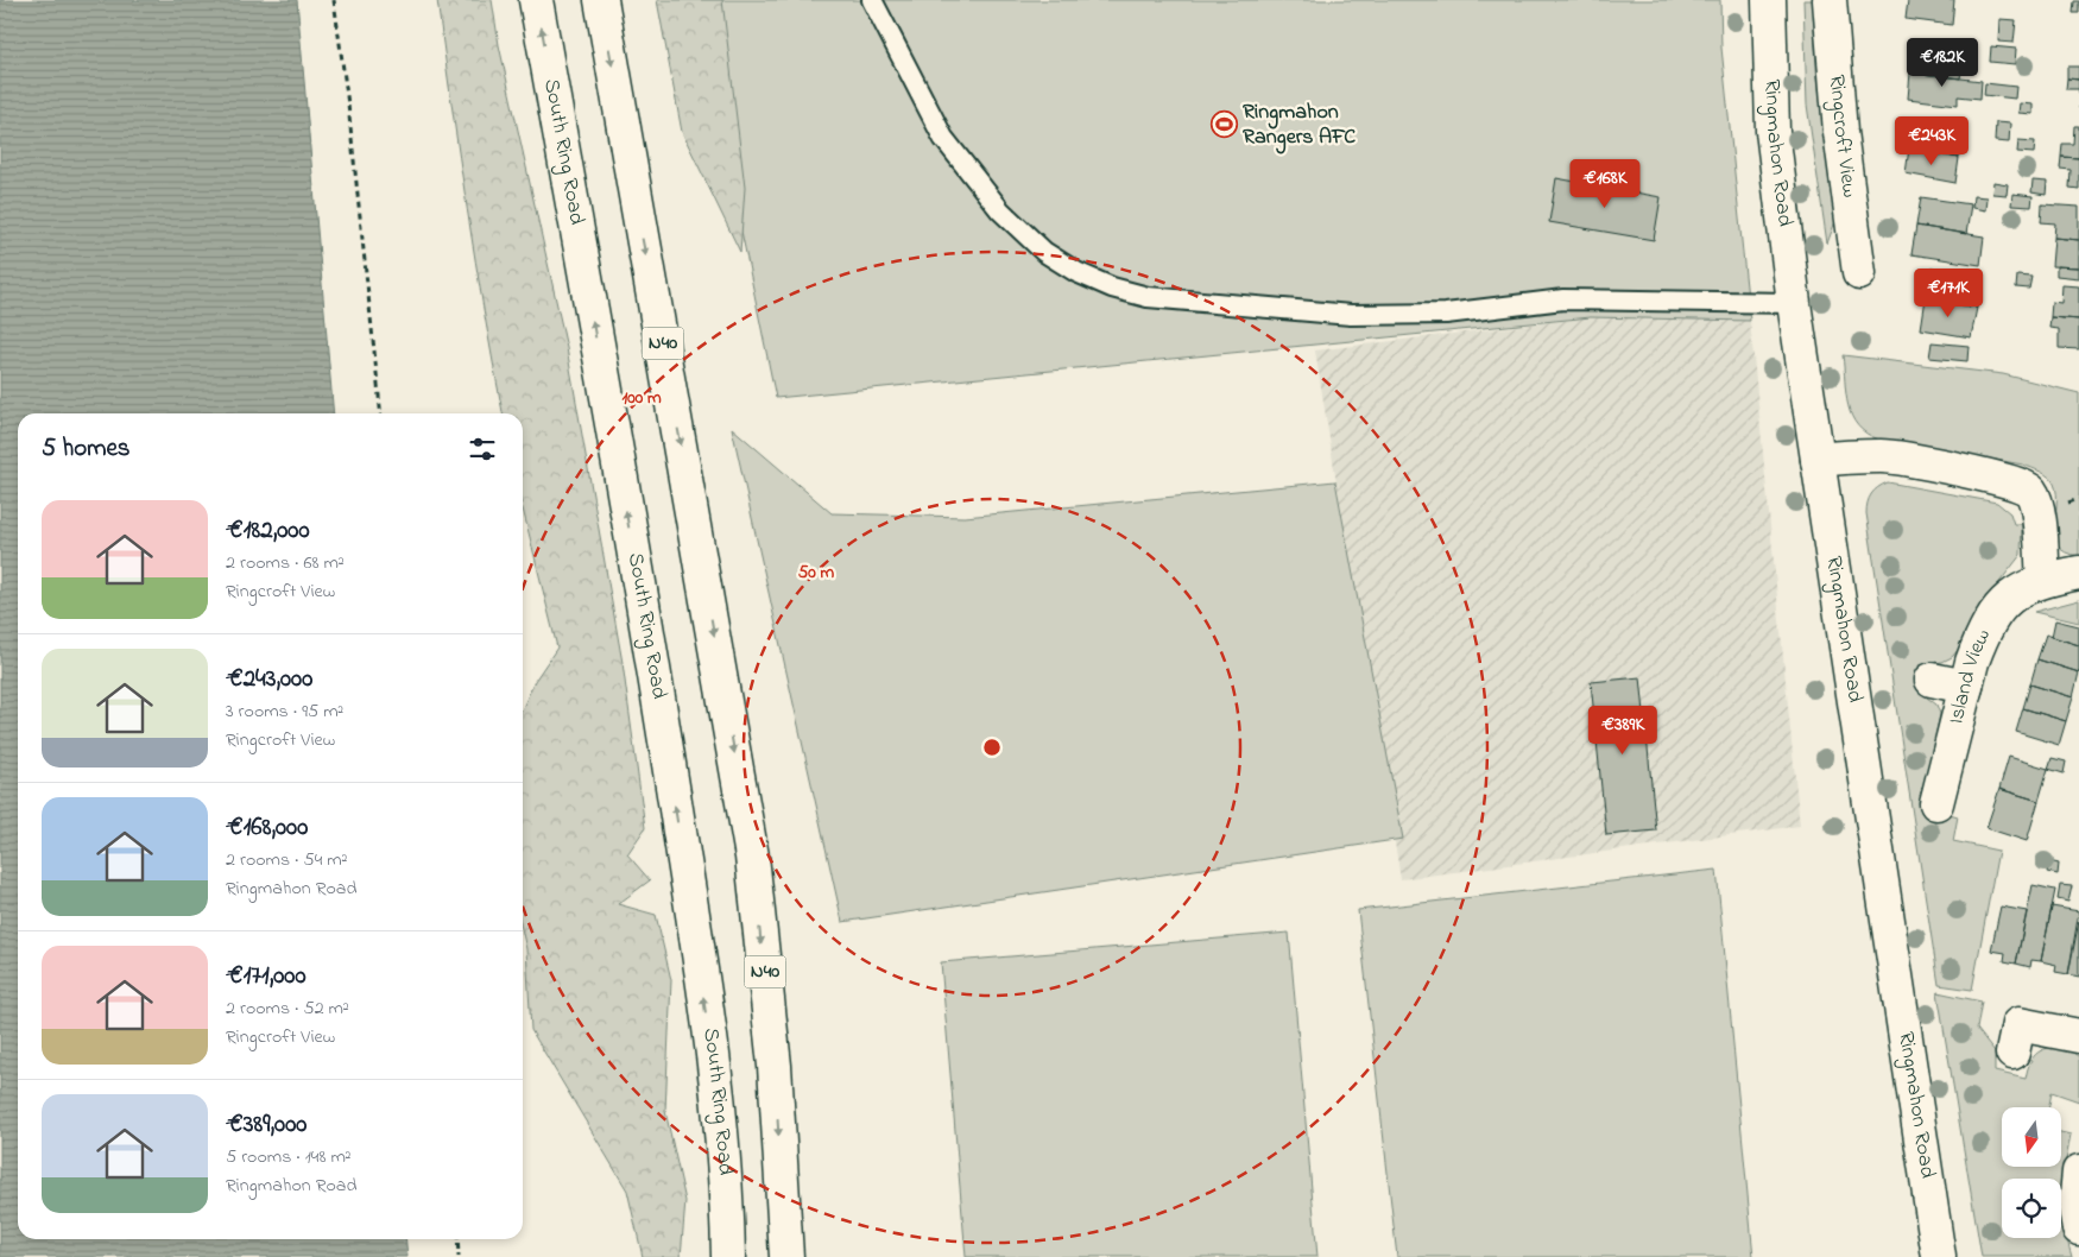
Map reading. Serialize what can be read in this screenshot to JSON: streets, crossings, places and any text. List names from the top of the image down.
{
  "streets": {
    "main road": [
      "Ringcroft View",
      "South Ring Road",
      "Ringmahon Road",
      "N40",
      "Island View"
    ]
  },
  "places": {
    "sports": ["Ringmahon Rangers AFC"]
  },
  "north": "bottom",
  "page": {
    "price": [
      "€182K",
      "€243K",
      "€168K",
      "€171K",
      "€389K"
    ],
    "heading": "5 homes",
    "list": [
      {
        "name": "€182,000",
        "note": "2 rooms · 68 m² · Ringcroft View"
      },
      {
        "name": "€243,000",
        "note": "3 rooms · 95 m² · Ringcroft View"
      },
      {
        "name": "€168,000",
        "note": "2 rooms · 54 m² · Ringmahon Road"
      },
      {
        "name": "€171,000",
        "note": "2 rooms · 52 m² · Ringcroft View"
      },
      {
        "name": "€389,000",
        "note": "5 rooms · 148 m² · Ringmahon Road"
      }
    ]
  },
  "rings": ["100 m", "50 m"]
}
